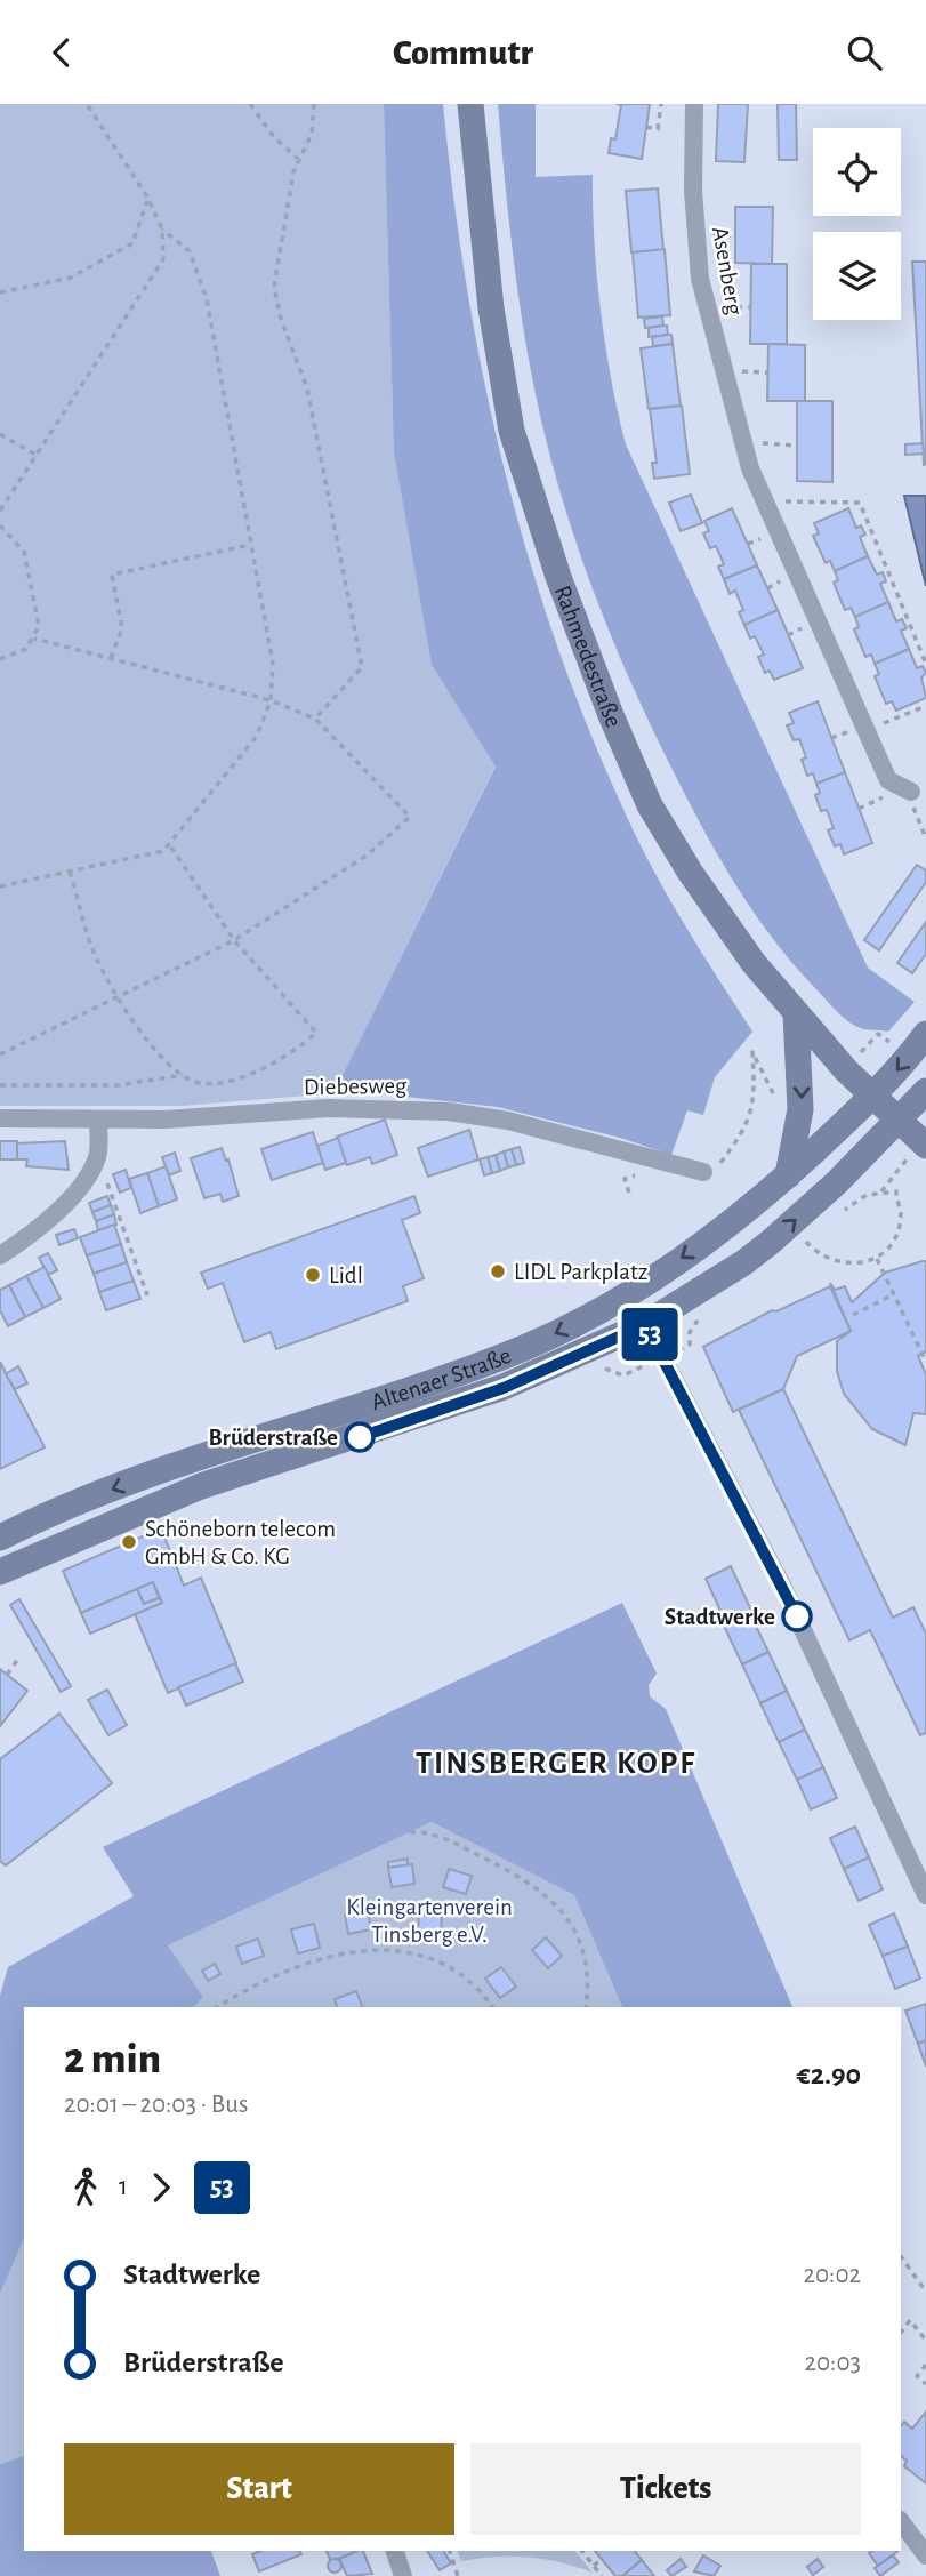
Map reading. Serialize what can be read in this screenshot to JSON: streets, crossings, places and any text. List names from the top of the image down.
{
  "streets": {
    "main road": ["Rahmedestraße", "Altenaer Straße"],
    "street": ["Asenberg", "Diebesweg"]
  },
  "crossings": [
    ["Rahmedestraße", "Altenaer Straße"]
  ],
  "districts": ["TINSBERGER KOPF"],
  "parks": ["Kleingartenverein Tinsberg e.V."],
  "places": [
    "LIDL Parkplatz",
    "Lidl",
    "Brüderstraße",
    "Schöneborn telecom GmbH & Co. KG",
    "Stadtwerke"
  ],
  "lines": ["bus line 53"],
  "page": {
    "header": "Commutr",
    "on_map": "53",
    "heading": ["2 min", "20:01 – 20:03 · Bus", "€2.90"],
    "legs": ["1", "53"],
    "list": [
      {
        "name": "Stadtwerke",
        "value": "20:02"
      },
      {
        "name": "Brüderstraße",
        "value": "20:03"
      }
    ],
    "buttons": ["Start", "Tickets"]
  }
}
